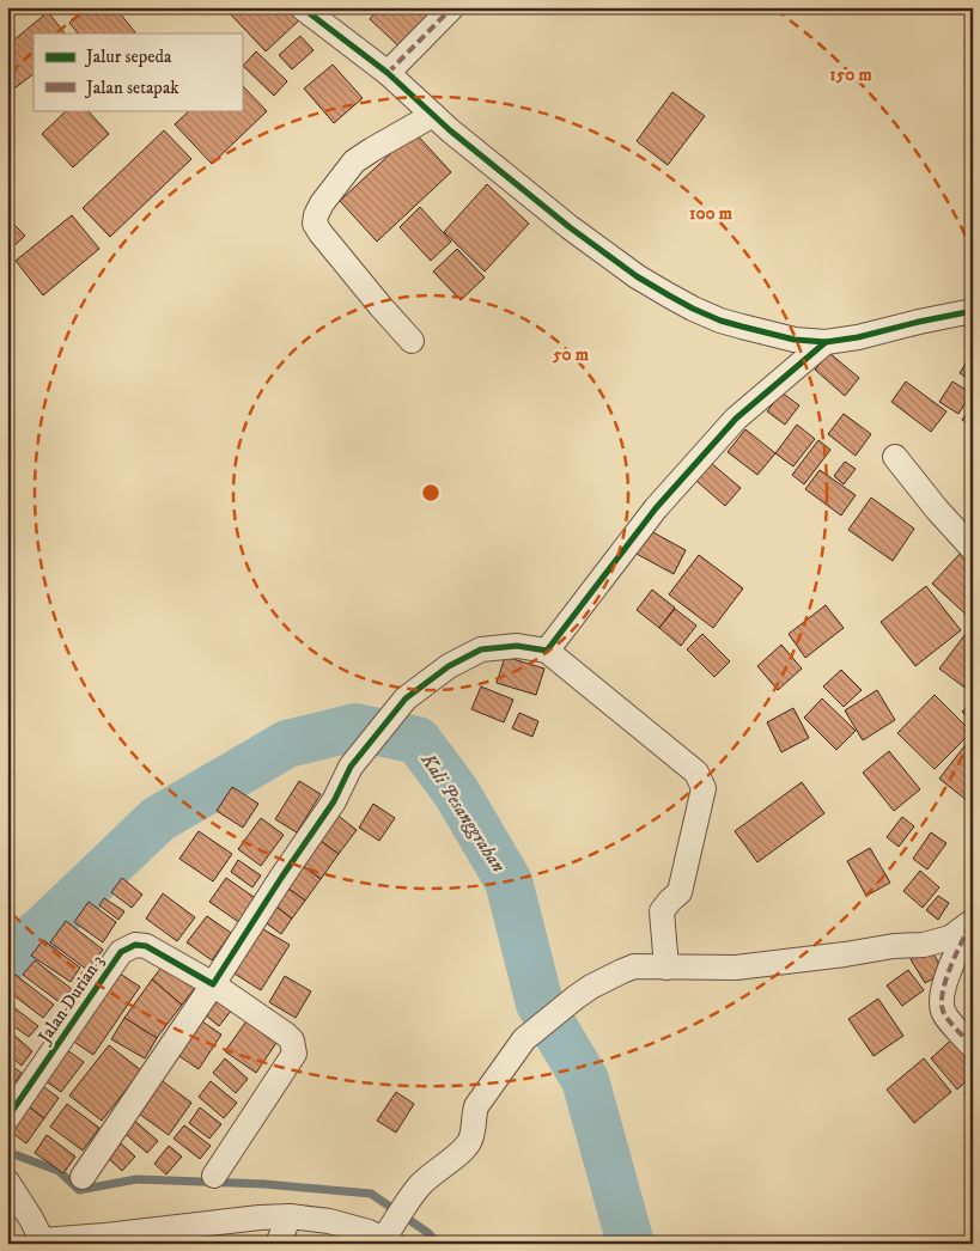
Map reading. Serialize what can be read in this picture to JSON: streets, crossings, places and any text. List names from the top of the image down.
{
  "streets": {
    "street": ["Jalan Durian 3"]
  },
  "water": ["Kali Pesanggrahan"],
  "legend": ["Jalur sepeda", "Jalan setapak"],
  "rings": ["150 m", "100 m", "50 m"]
}
